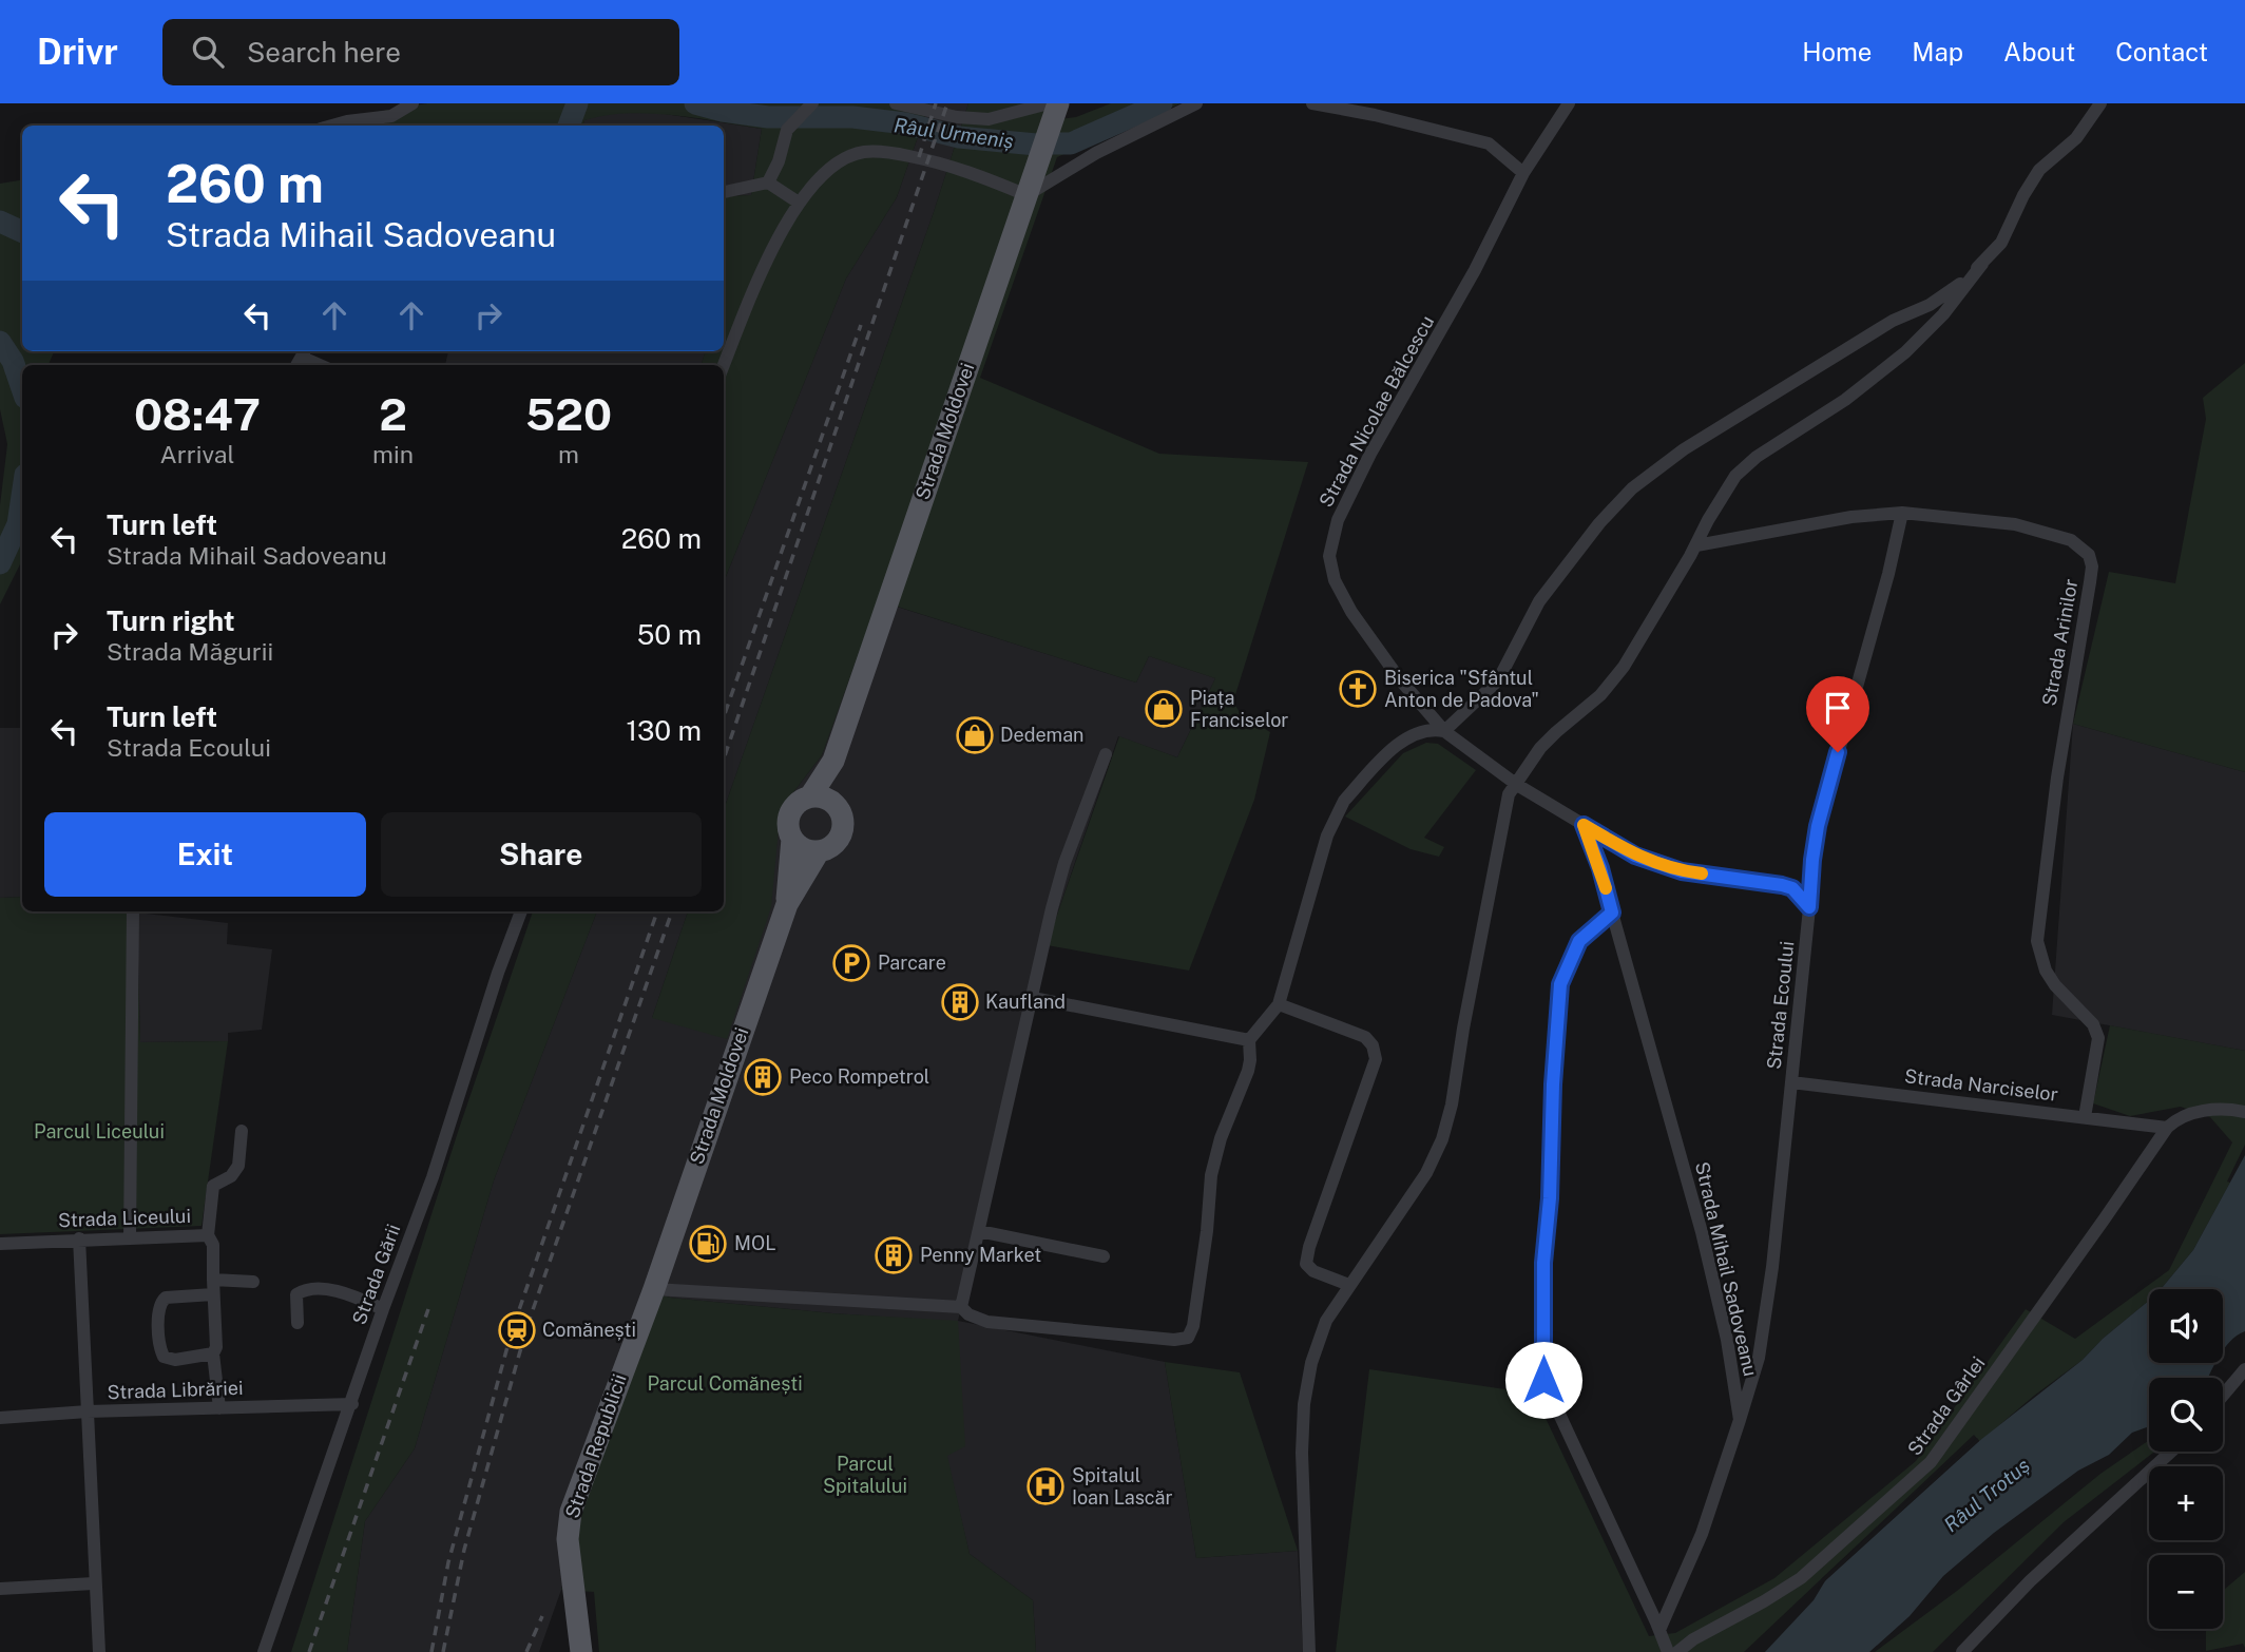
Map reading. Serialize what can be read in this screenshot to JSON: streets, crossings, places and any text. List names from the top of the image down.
{
  "streets": {
    "main road": ["Strada Moldovei", "Strada Republicii"],
    "street": [
      "Strada Nicolae Bălcescu",
      "Strada Arinilor",
      "Strada Ecoului",
      "Strada Narciselor",
      "Strada Liceului",
      "Strada Mihail Sadoveanu",
      "Strada Gării",
      "Strada Librăriei",
      "Strada Gârlei"
    ]
  },
  "crossings": [
    ["Strada Nicolae Bălcescu", "Strada Ecoului"],
    ["Strada Nicolae Bălcescu", "Strada Mihail Sadoveanu"],
    ["Strada Moldovei", "Strada Republicii"],
    ["Strada Arinilor", "Strada Ecoului"],
    ["Strada Arinilor", "Strada Narciselor"],
    ["Strada Ecoului", "Strada Narciselor"],
    ["Strada Ecoului", "Strada Mihail Sadoveanu"],
    ["Strada Narciselor", "Strada Gârlei"],
    ["Strada Gării", "Strada Librăriei"]
  ],
  "water": ["Râul Urmeniș", "Râul Trotuș"],
  "parks": ["Parcul Liceului", "Parcul Comănești", "Parcul Spitalului"],
  "places": {
    "church": ["Biserica \"Sfântul Anton de Padova\""],
    "shop": ["Piața Franciselor", "Dedeman"],
    "parking": ["Parcare"],
    "building": ["Kaufland", "Peco Rompetrol", "Penny Market"],
    "fuel station": ["MOL"],
    "station": ["Comănești"],
    "hospital": ["Spitalul Ioan Lascăr"]
  },
  "page": {
    "header": "Drivr",
    "search": "Search here",
    "nav": [
      "Home",
      "Map",
      "About",
      "Contact"
    ],
    "turn": ["260 m", "Strada Mihail Sadoveanu"],
    "eta": [
      "08:47",
      "Arrival",
      "2",
      "min",
      "520",
      "m"
    ],
    "list": [
      {
        "name": "Turn left",
        "note": "Strada Mihail Sadoveanu",
        "value": "260 m"
      },
      {
        "name": "Turn right",
        "note": "Strada Măgurii",
        "value": "50 m"
      },
      {
        "name": "Turn left",
        "note": "Strada Ecoului",
        "value": "130 m"
      }
    ],
    "buttons": ["Exit", "Share"],
    "map_buttons": ["+", "−"]
  }
}
